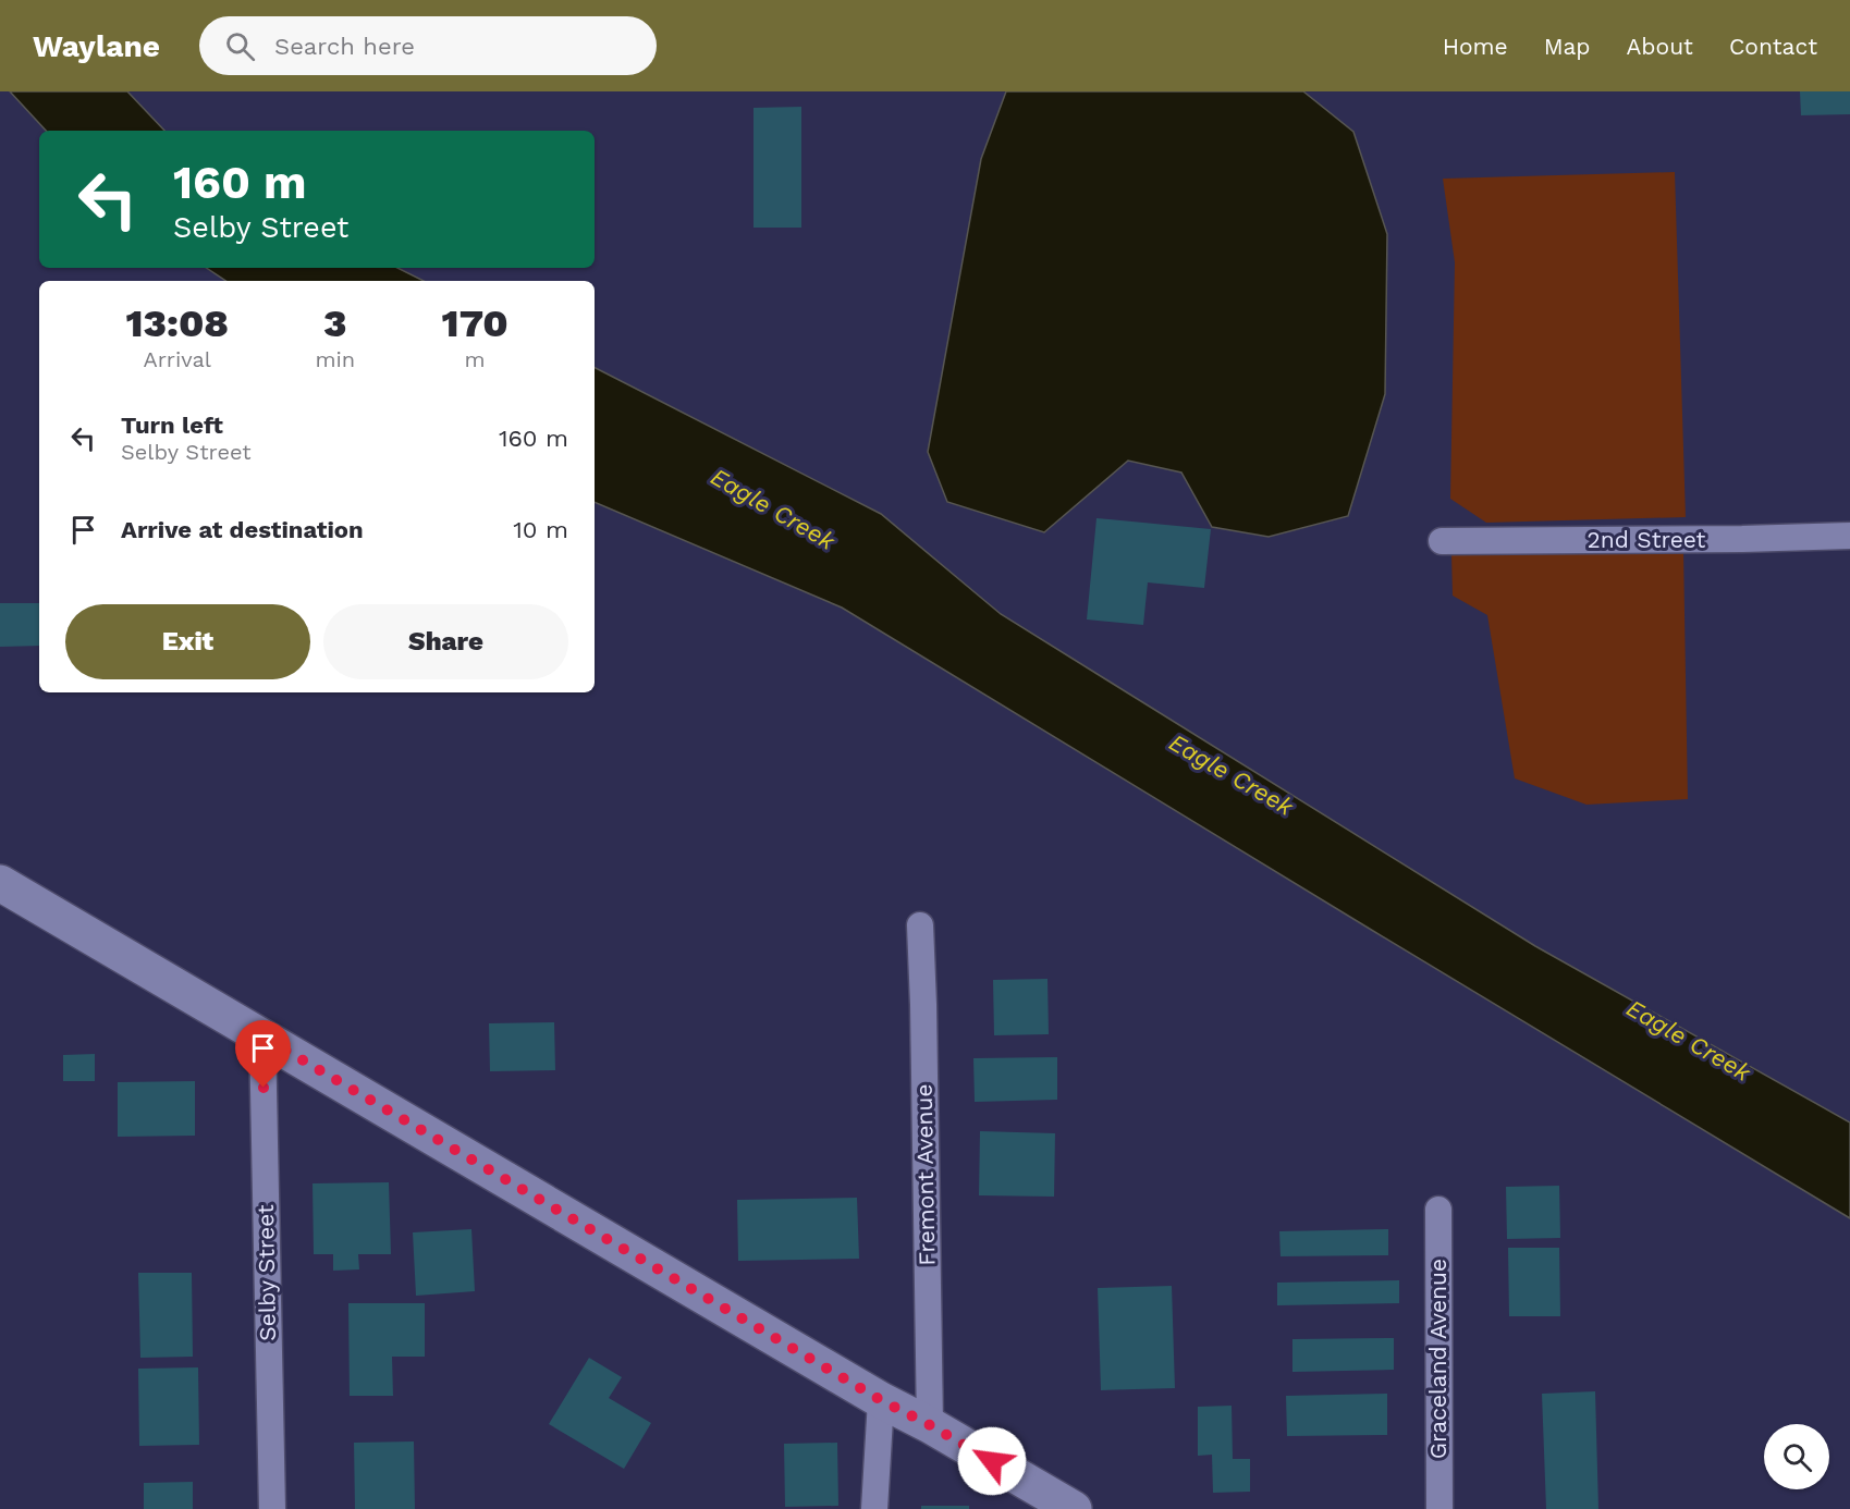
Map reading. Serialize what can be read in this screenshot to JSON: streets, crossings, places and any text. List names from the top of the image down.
{
  "streets": {
    "street": [
      "2nd Street",
      "Fremont Avenue",
      "Selby Street",
      "Graceland Avenue"
    ]
  },
  "water": ["Eagle Creek"],
  "page": {
    "header": "Waylane",
    "search": "Search here",
    "nav": [
      "Home",
      "Map",
      "About",
      "Contact"
    ],
    "turn": ["160 m", "Selby Street"],
    "eta": [
      "13:08",
      "Arrival",
      "3",
      "min",
      "170",
      "m"
    ],
    "list": [
      {
        "name": "Turn left",
        "note": "Selby Street",
        "value": "160 m"
      },
      {
        "name": "Arrive at destination",
        "value": "10 m"
      }
    ],
    "buttons": ["Exit", "Share"]
  }
}
